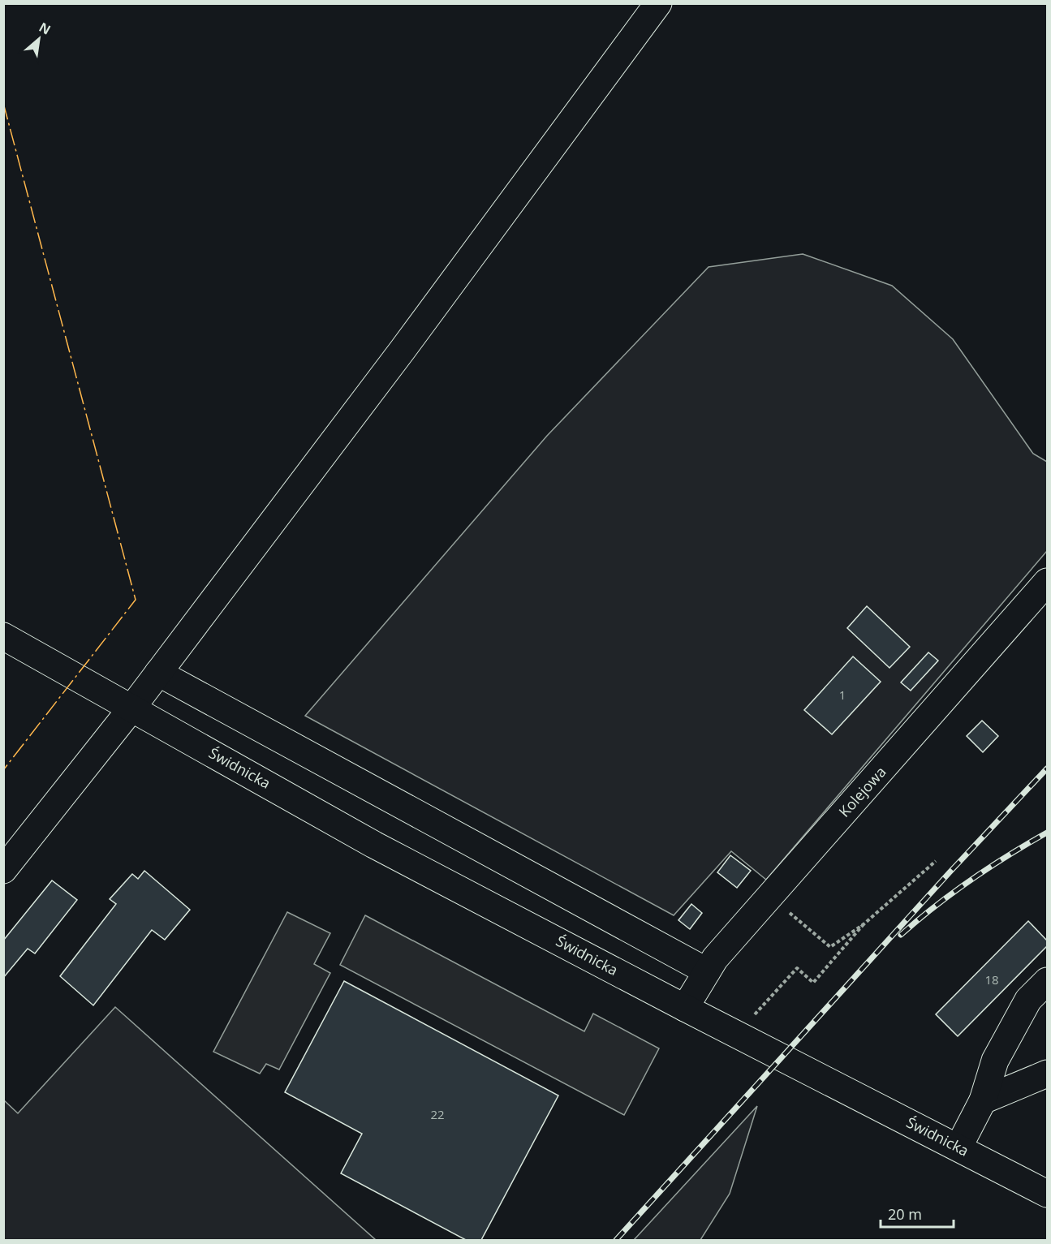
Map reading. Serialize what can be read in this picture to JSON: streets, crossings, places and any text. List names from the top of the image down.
{
  "streets": {
    "main road": ["Świdnicka", "Kolejowa"]
  },
  "crossings": [
    ["Świdnicka", "Kolejowa"]
  ],
  "house_numbers": ["1", "18", "22"],
  "scale_bar": "20 m",
  "north": "top right"
}
